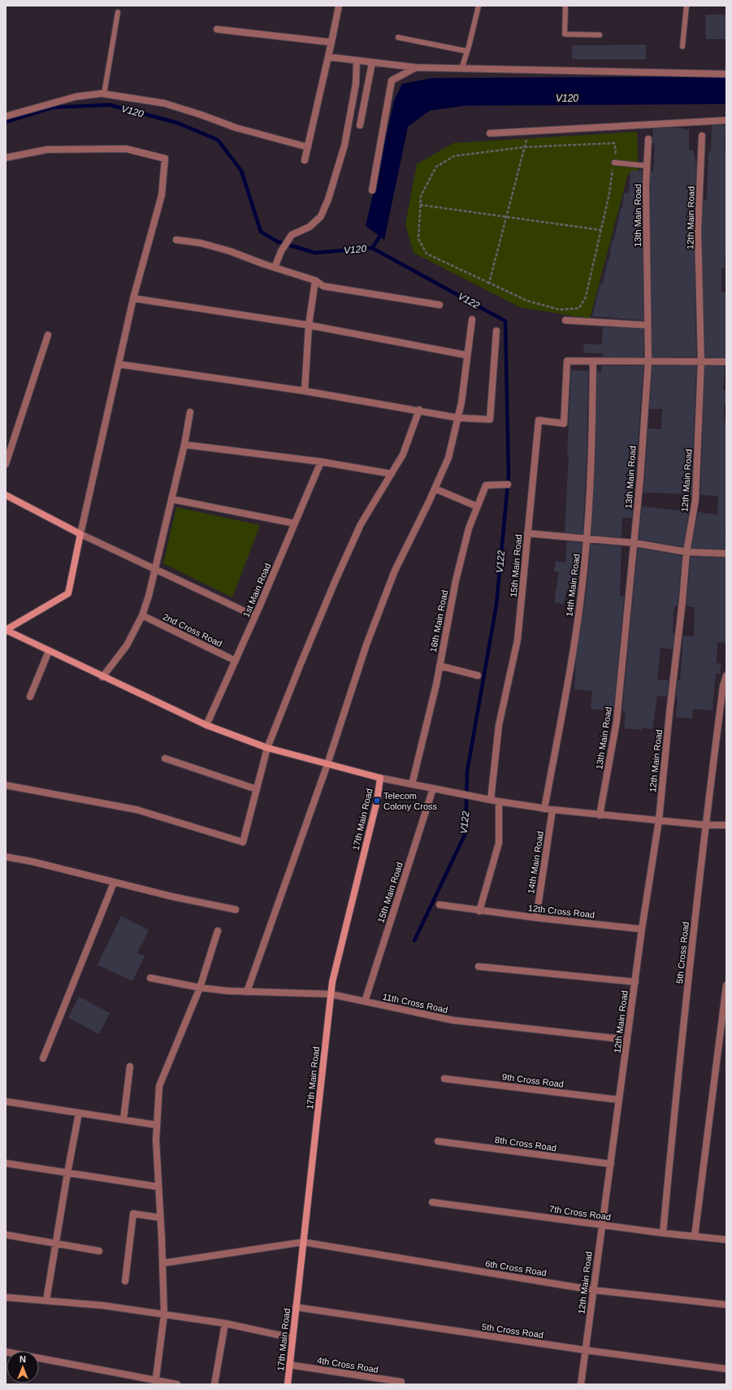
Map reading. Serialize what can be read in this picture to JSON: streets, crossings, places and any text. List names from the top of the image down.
{
  "streets": {
    "street": [
      "13th Main Road",
      "12th Main Road",
      "15th Main Road",
      "14th Main Road",
      "1st Main Road",
      "16th Main Road",
      "2nd Cross Road",
      "17th Main Road",
      "12th Cross Road",
      "5th Cross Road",
      "11th Cross Road",
      "9th Cross Road",
      "8th Cross Road",
      "7th Cross Road",
      "6th Cross Road",
      "4th Cross Road"
    ]
  },
  "crossings": [
    ["12th Main Road", "12th Cross Road"],
    ["12th Main Road", "5th Cross Road"],
    ["12th Main Road", "11th Cross Road"],
    ["12th Main Road", "9th Cross Road"],
    ["12th Main Road", "8th Cross Road"],
    ["12th Main Road", "7th Cross Road"],
    ["12th Main Road", "6th Cross Road"],
    ["15th Main Road", "14th Main Road"],
    ["15th Main Road", "11th Cross Road"],
    ["14th Main Road", "12th Cross Road"],
    ["1st Main Road", "2nd Cross Road"],
    ["17th Main Road", "5th Cross Road"],
    ["17th Main Road", "11th Cross Road"],
    ["17th Main Road", "6th Cross Road"],
    ["17th Main Road", "4th Cross Road"],
    ["5th Cross Road", "7th Cross Road"]
  ],
  "water": ["V120", "V122"],
  "places": {
    "transit": ["Telecom Colony Cross"]
  },
  "north": "top"
}
